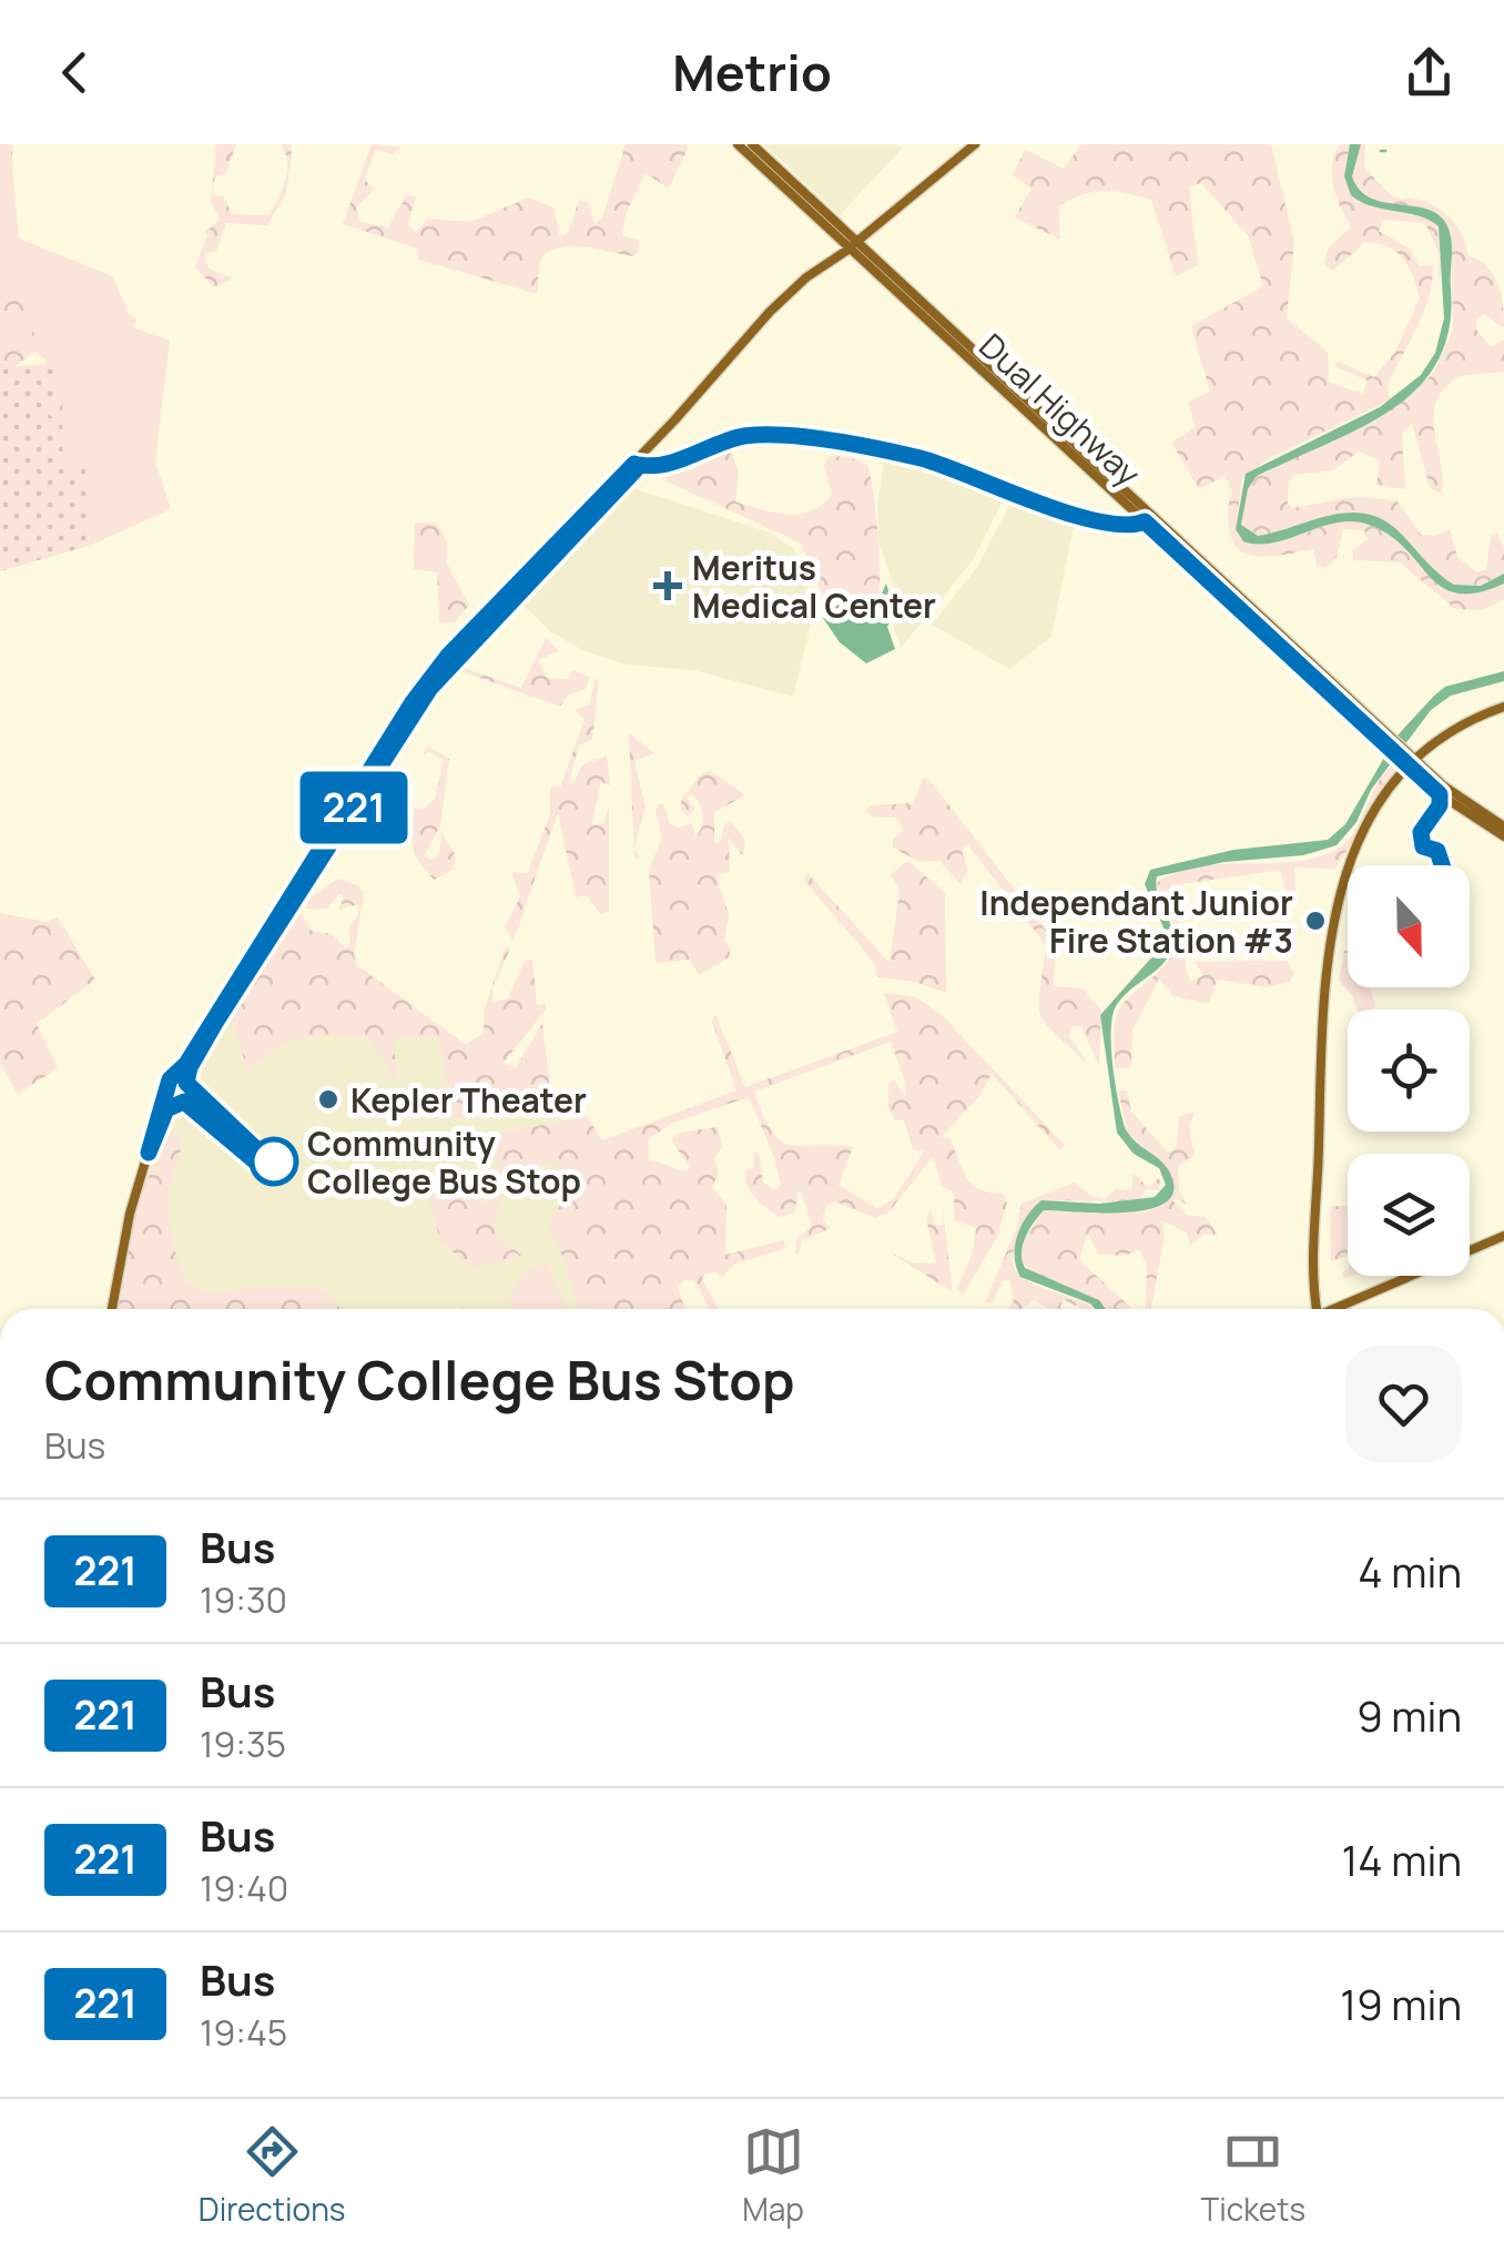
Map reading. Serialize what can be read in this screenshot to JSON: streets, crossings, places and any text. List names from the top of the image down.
{
  "streets": {
    "main road": ["Dual Highway"]
  },
  "places": {
    "health": ["Meritus Medical Center"],
    "other": ["Independant Junior Fire Station #3", "Kepler Theater", "Community College Bus Stop"]
  },
  "lines": ["bus line 221"],
  "north": "bottom",
  "page": {
    "header": "Metrio",
    "on_map": "221",
    "heading": ["Community College Bus Stop", "Bus"],
    "list": [
      {
        "mark": "221",
        "name": "Bus",
        "note": "19:30",
        "value": "4 min"
      },
      {
        "mark": "221",
        "name": "Bus",
        "note": "19:35",
        "value": "9 min"
      },
      {
        "mark": "221",
        "name": "Bus",
        "note": "19:40",
        "value": "14 min"
      },
      {
        "mark": "221",
        "name": "Bus",
        "note": "19:45",
        "value": "19 min"
      }
    ],
    "tabs": ["Directions", "Map", "Tickets"]
  }
}
